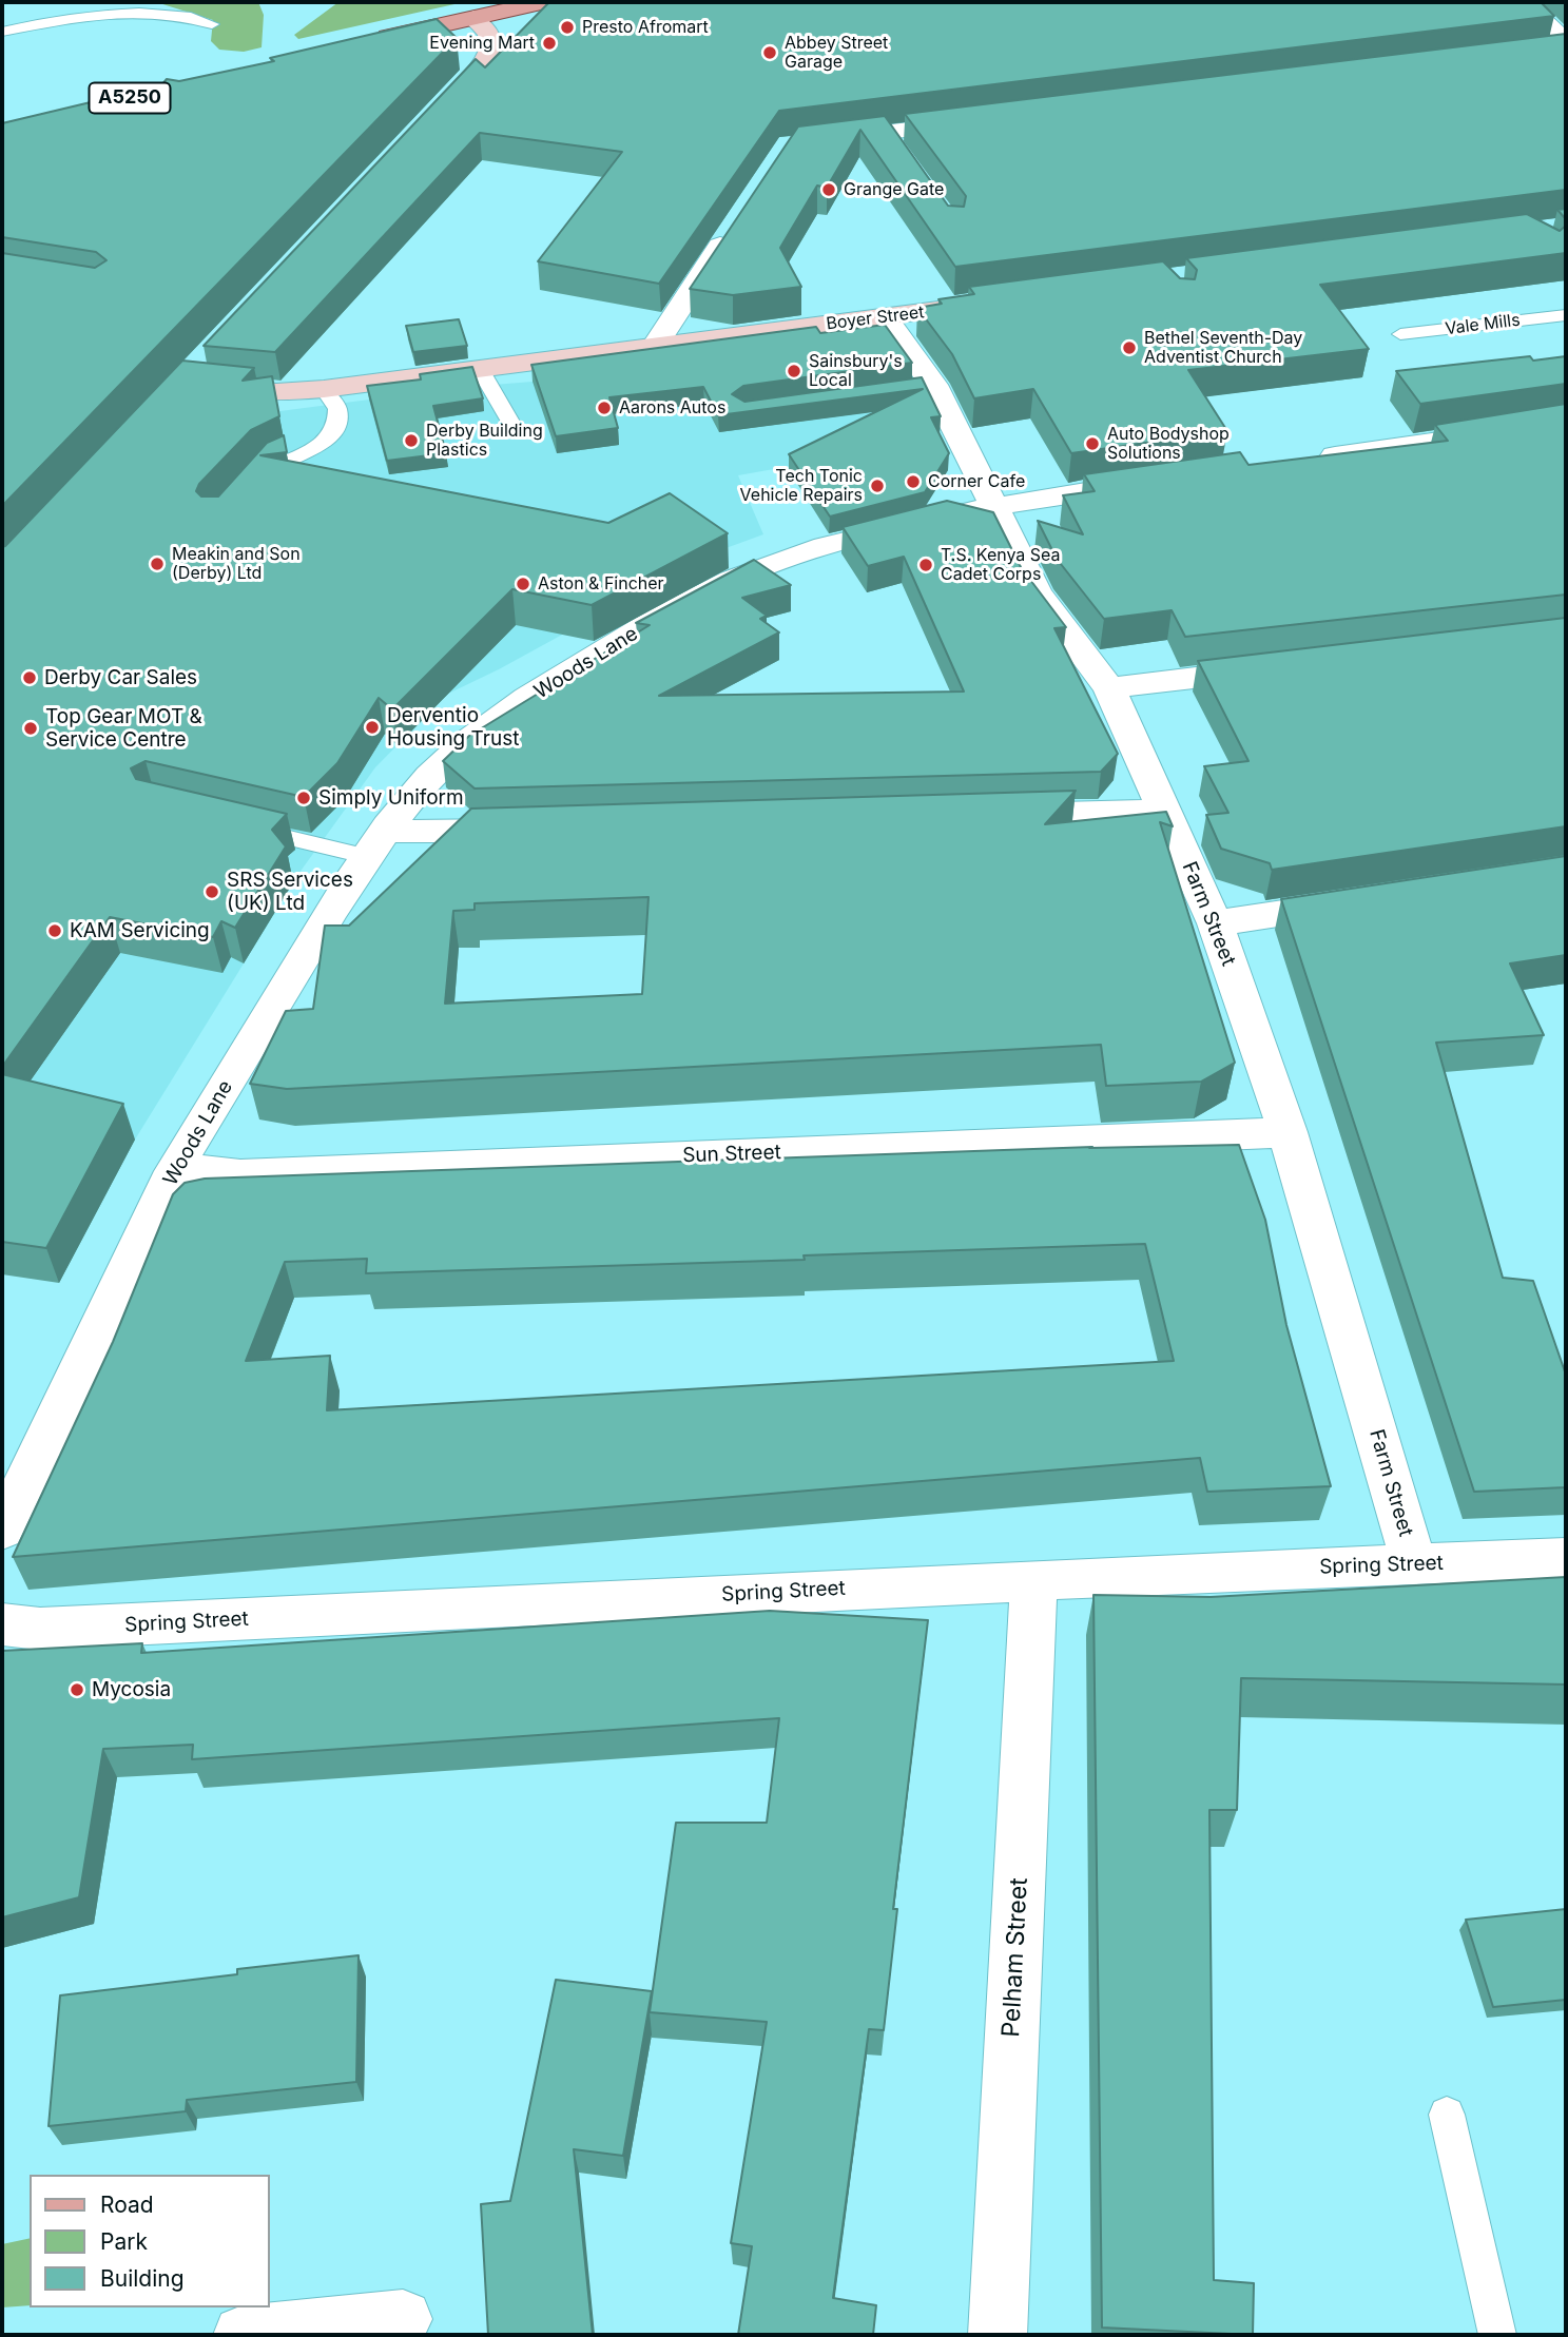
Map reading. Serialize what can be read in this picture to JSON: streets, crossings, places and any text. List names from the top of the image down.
{
  "streets": {
    "street": [
      "Boyer Street",
      "Woods Lane",
      "Farm Street",
      "Sun Street",
      "Spring Street",
      "Pelham Street"
    ],
    "lane": ["Vale Mills"]
  },
  "crossings": [
    ["Boyer Street", "Farm Street"],
    ["Woods Lane", "Farm Street"],
    ["Woods Lane", "Sun Street"],
    ["Farm Street", "Sun Street"],
    ["Farm Street", "Spring Street"],
    ["Spring Street", "Pelham Street"]
  ],
  "places": [
    "Presto Afromart",
    "Evening Mart",
    "Abbey Street Garage",
    "Grange Gate",
    "Bethel Seventh-Day Adventist Church",
    "Sainsbury's Local",
    "Aarons Autos",
    "Derby Building Plastics",
    "Auto Bodyshop Solutions",
    "Corner Cafe",
    "Tech Tonic Vehicle Repairs",
    "Meakin and Son (Derby) Ltd",
    "T.S. Kenya Sea Cadet Corps",
    "Aston & Fincher",
    "Derby Car Sales",
    "Derventio Housing Trust",
    "Top Gear MOT & Service Centre",
    "Simply Uniform",
    "SRS Services (UK) Ltd",
    "KAM Servicing",
    "Mycosia"
  ],
  "legend": ["Road", "Park", "Building"]
}
